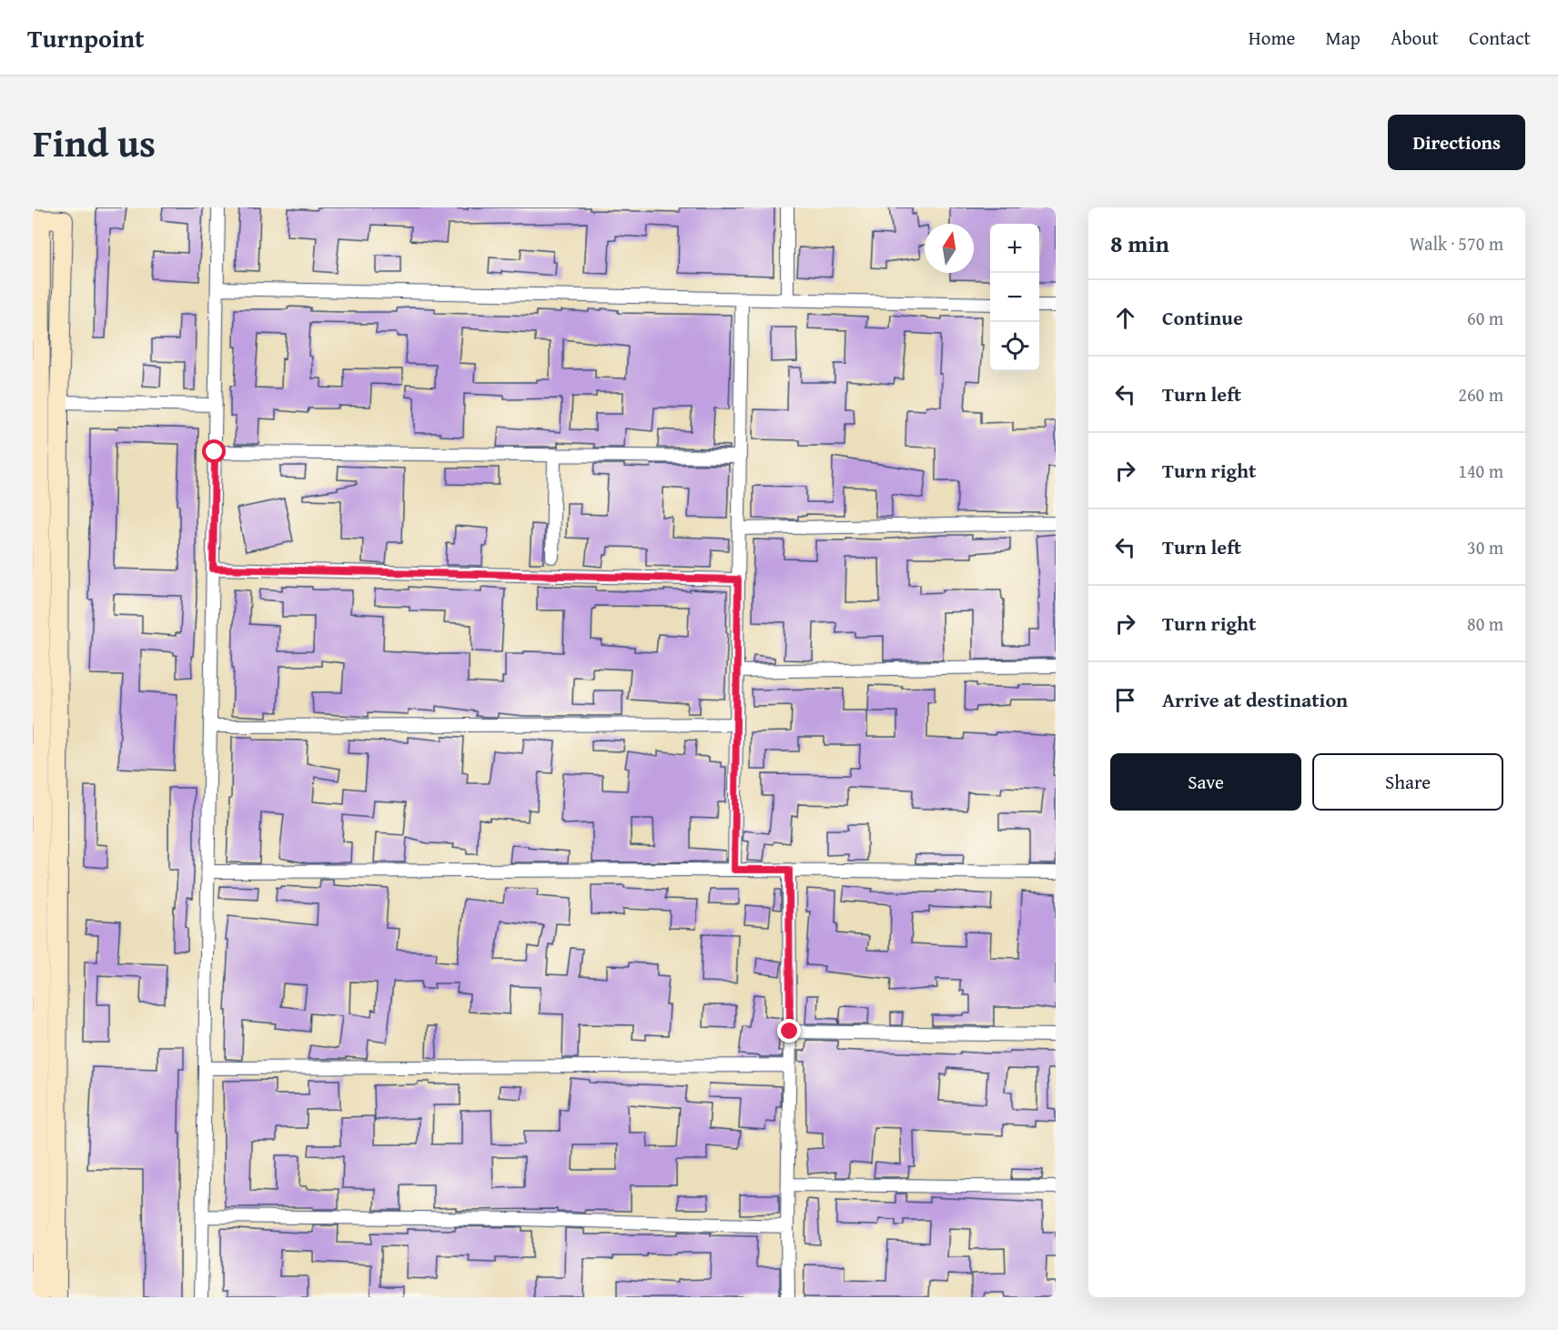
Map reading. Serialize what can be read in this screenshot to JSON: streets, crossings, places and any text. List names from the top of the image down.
{
  "north": "top",
  "page": {
    "header": "Turnpoint",
    "nav": [
      "Home",
      "Map",
      "About",
      "Contact"
    ],
    "title": "Find us",
    "buttons": [
      "Directions",
      ["Save", "Share"]
    ],
    "heading": ["8 min", "Walk · 570 m"],
    "map_buttons": ["+", "−"],
    "list": [
      ["Continue", "60 m"],
      ["Turn left", "260 m"],
      ["Turn right", "140 m"],
      ["Turn left", "30 m"],
      ["Turn right", "80 m"],
      "Arrive at destination"
    ]
  }
}
